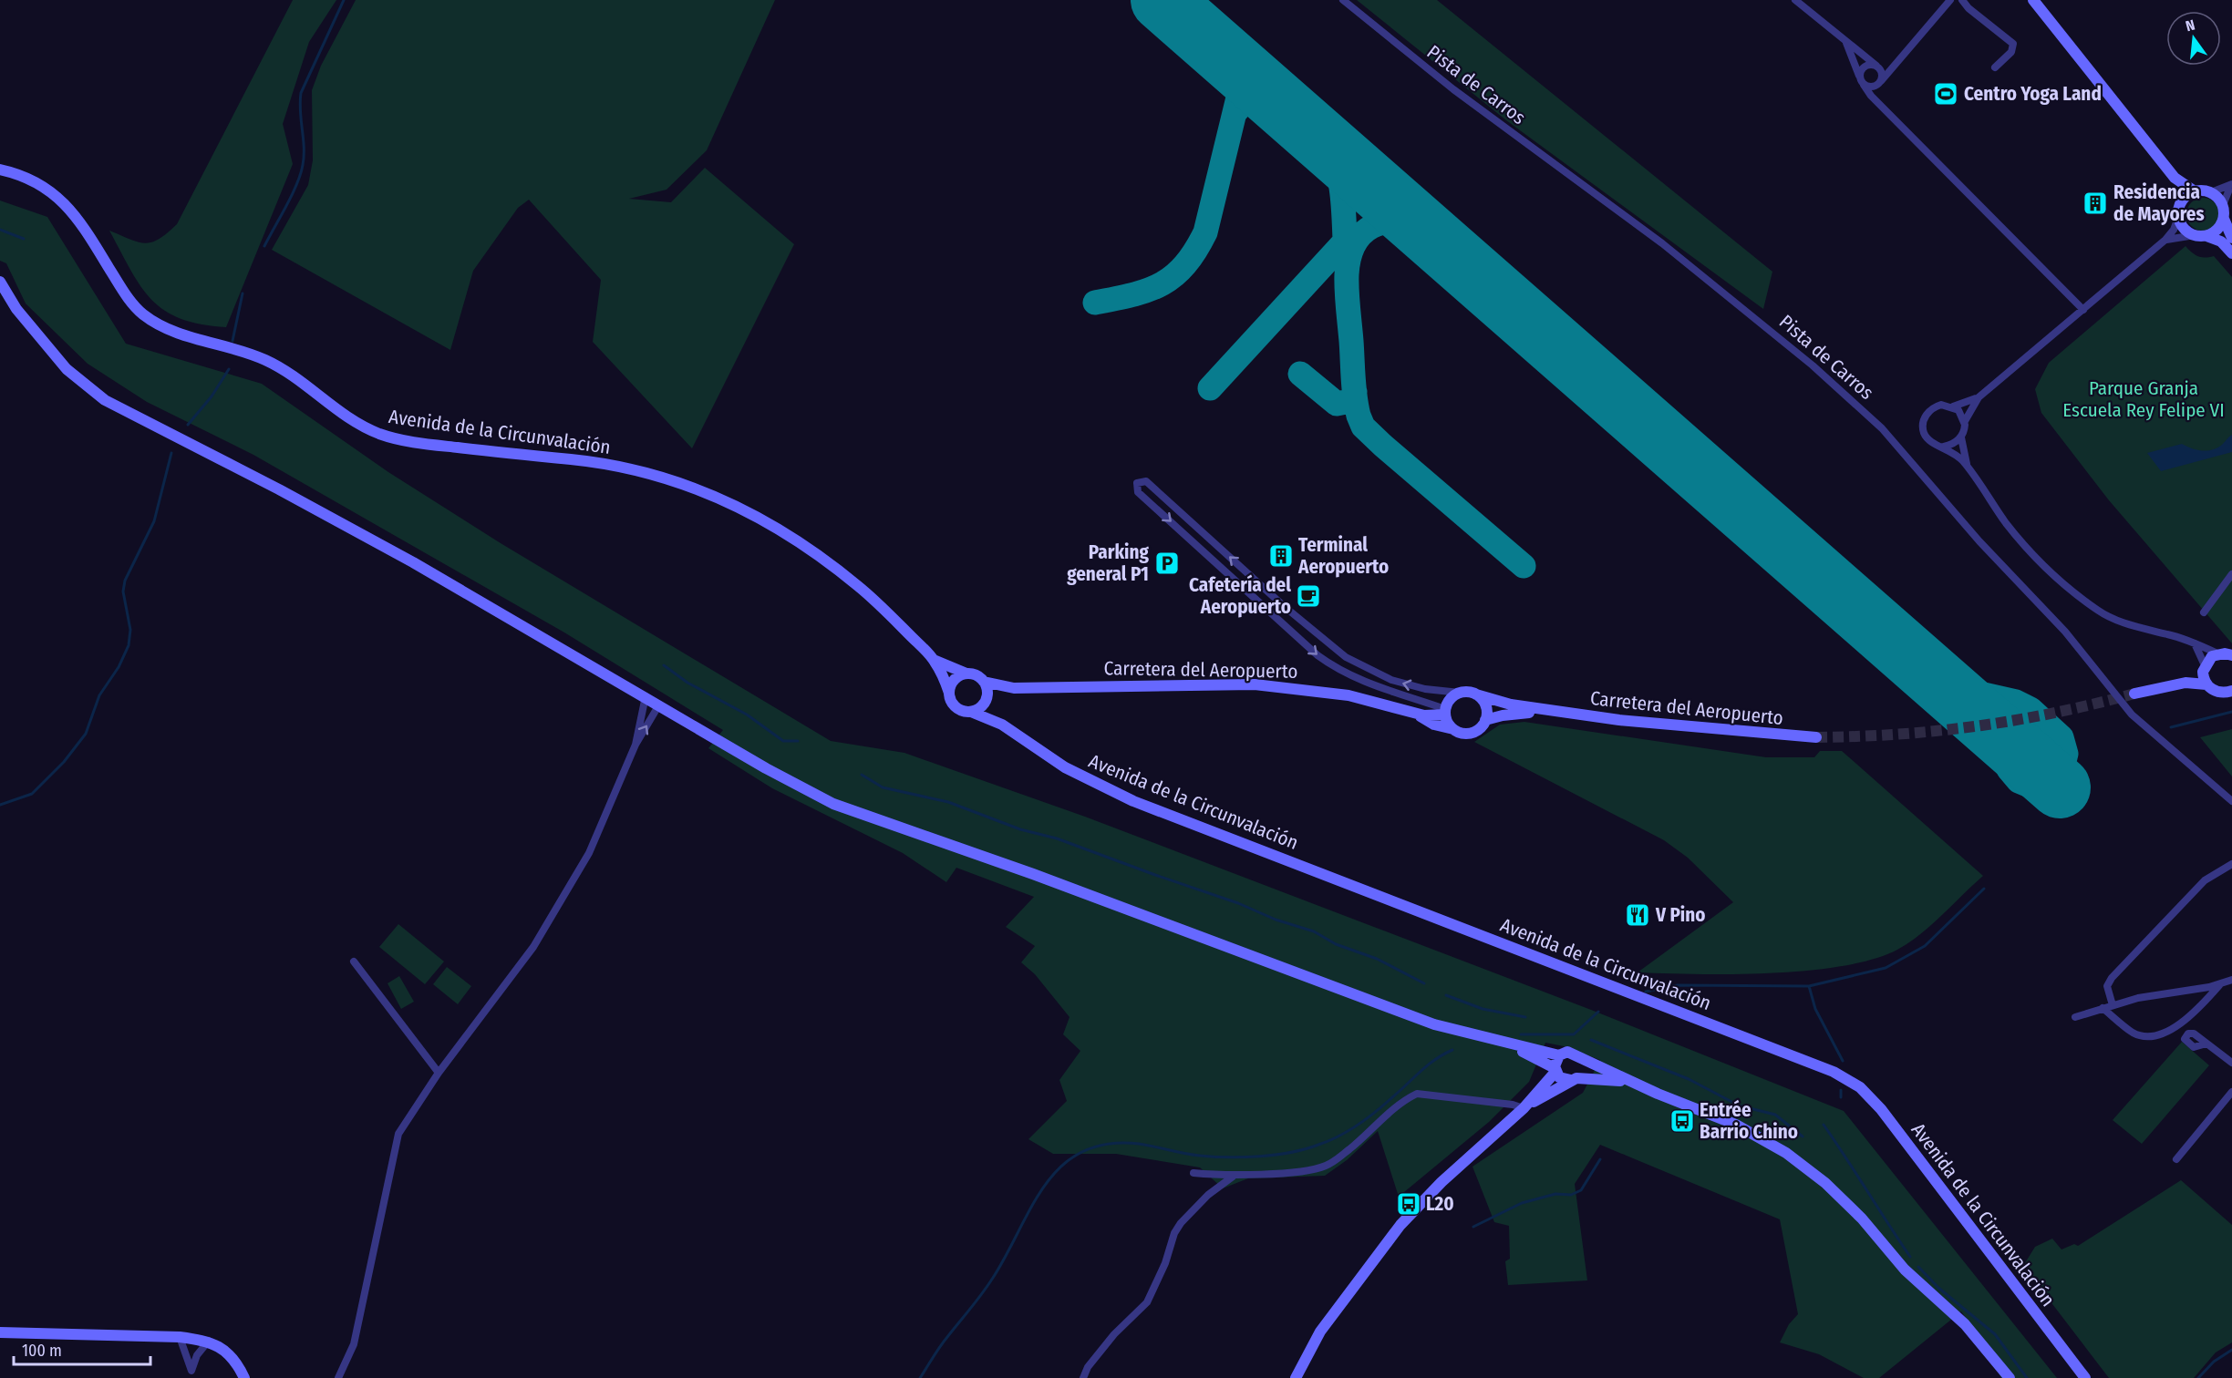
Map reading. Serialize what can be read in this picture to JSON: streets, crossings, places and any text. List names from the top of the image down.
{
  "streets": {
    "main road": ["Avenida de la Circunvalación", "Carretera del Aeropuerto"],
    "street": ["Pista de Carros"]
  },
  "parks": ["Parque Granja Escuela Rey Felipe VI"],
  "places": {
    "sports": ["Centro Yoga Land"],
    "building": ["Residencia de Mayores", "Terminal Aeropuerto"],
    "parking": ["Parking general P1"],
    "cafe": ["Cafetería del Aeropuerto"],
    "restaurant": ["V Pino"],
    "bus stop": ["Entrée Barrio Chino", "L20"]
  },
  "scale_bar": "100 m",
  "north": "top"
}
